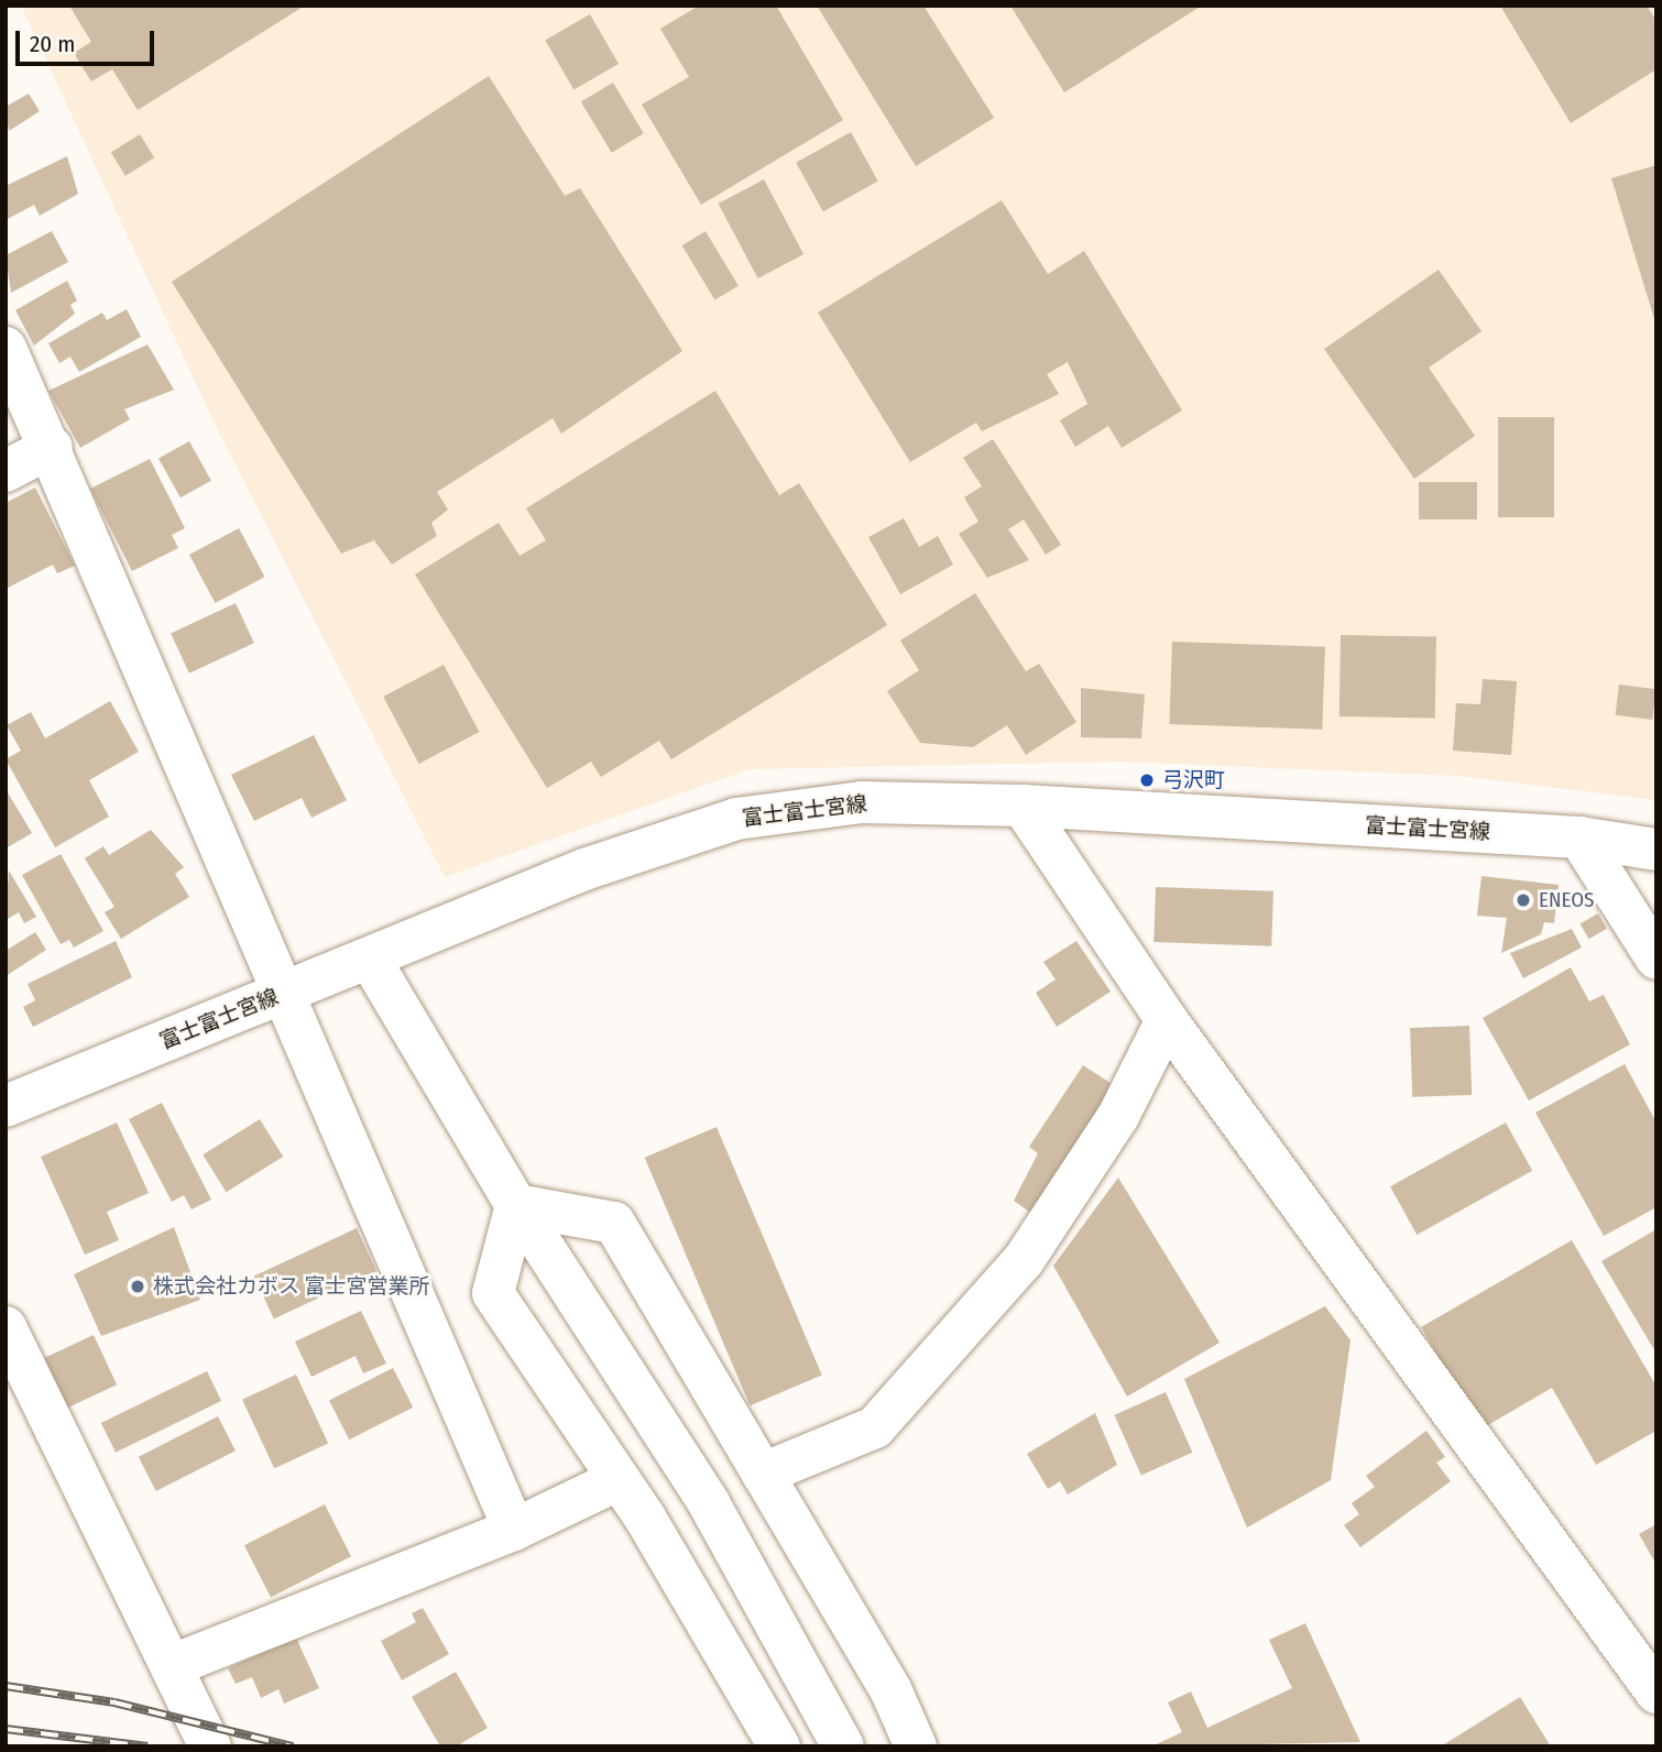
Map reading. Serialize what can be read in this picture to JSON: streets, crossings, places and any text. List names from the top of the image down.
{
  "streets": {
    "street": ["富士富士宮線"]
  },
  "places": ["弓沢町", "ENEOS", "株式会社カボス 富士宮営業所"],
  "scale_bar": "20 m"
}
